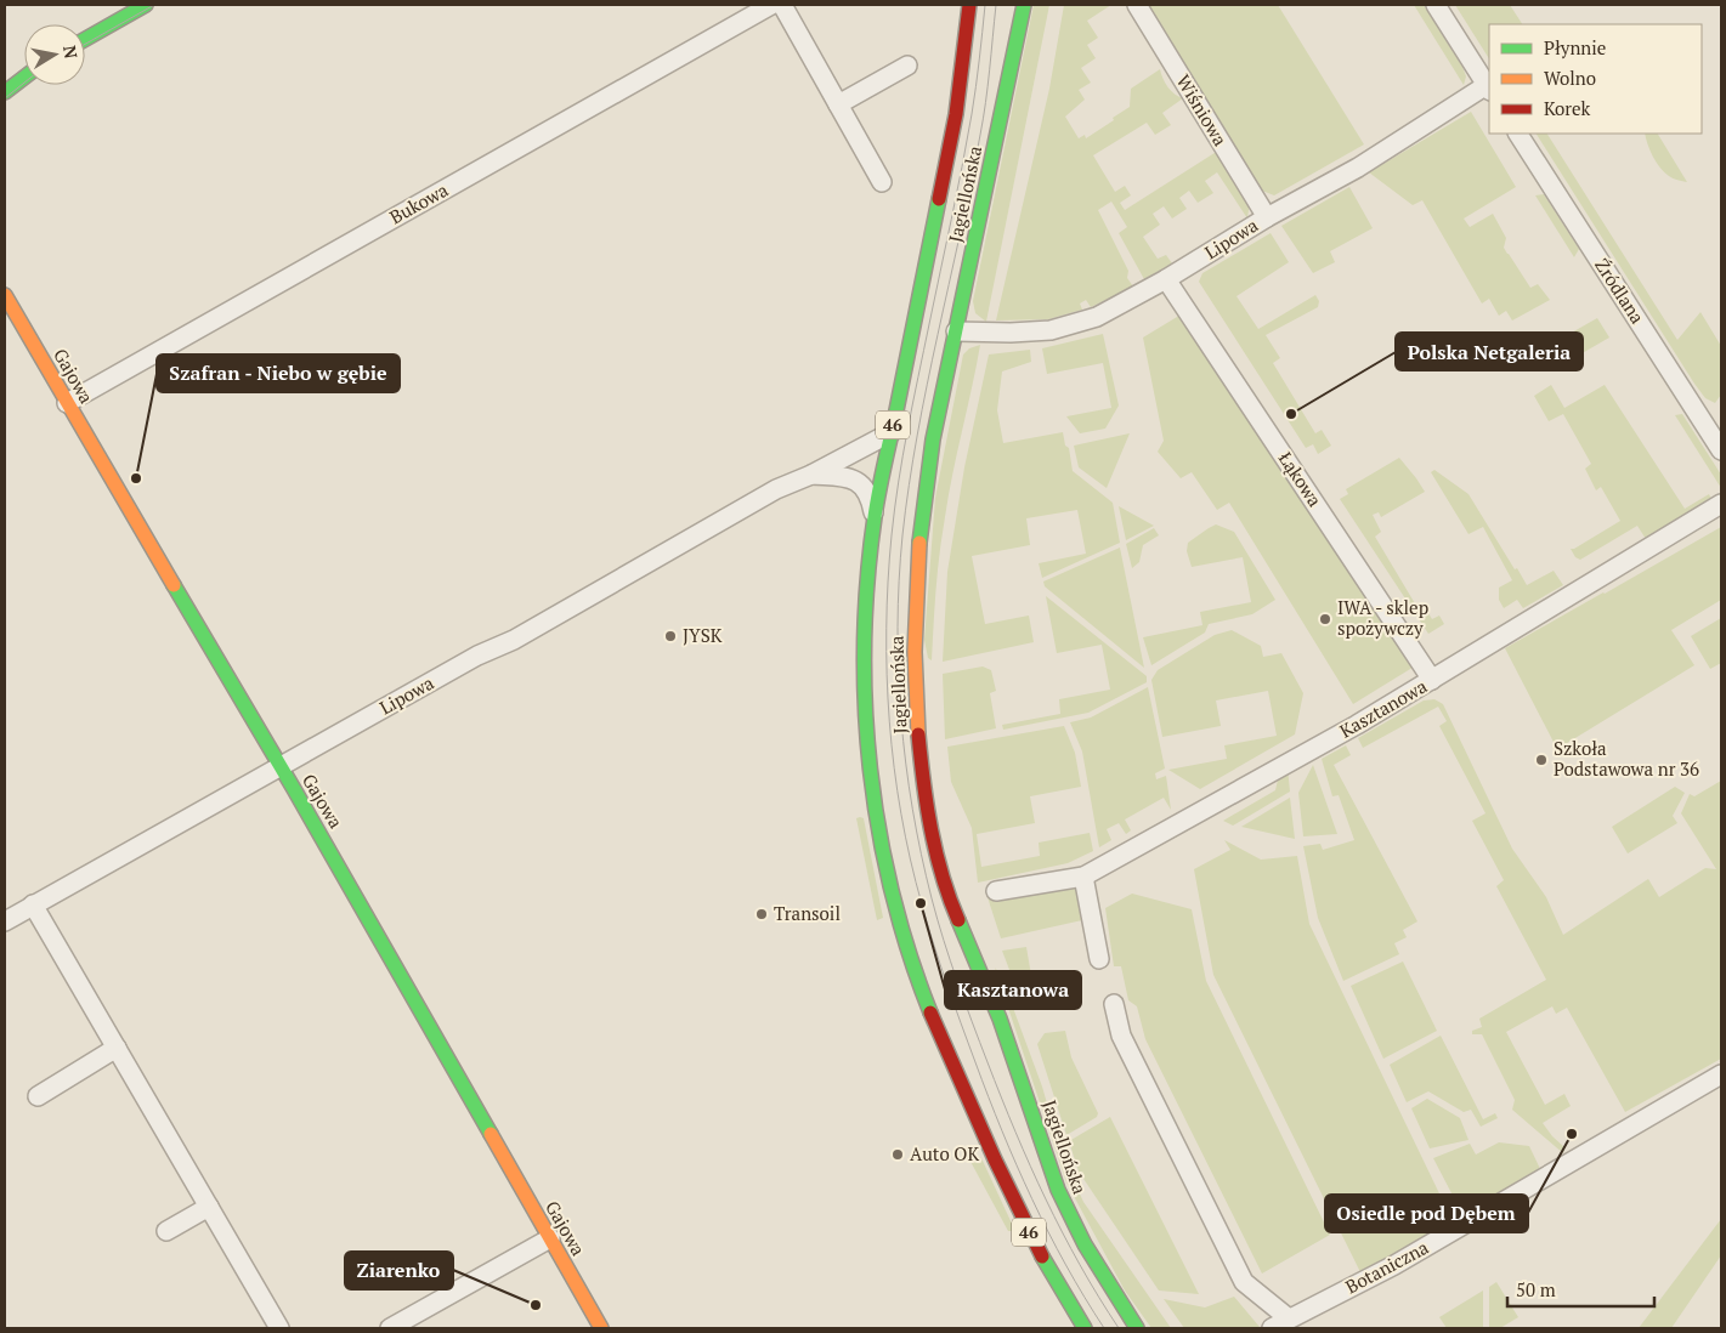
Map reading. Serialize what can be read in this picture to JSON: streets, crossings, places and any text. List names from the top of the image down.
{
  "streets": {
    "main road": ["Jagiellońska", "Gajowa", "46"],
    "street": [
      "Wiśniowa",
      "Bukowa",
      "Lipowa",
      "Źródlana",
      "Łąkowa",
      "Kasztanowa",
      "Botaniczna"
    ]
  },
  "crossings": [
    ["Wiśniowa", "Lipowa"],
    ["Jagiellońska", "Lipowa"],
    ["Bukowa", "Gajowa"],
    ["Lipowa", "Gajowa"],
    ["Lipowa", "Łąkowa"],
    ["Łąkowa", "Kasztanowa"]
  ],
  "places": [
    "Polska Netgaleria",
    "Szafran - Niebo w gębie",
    "IWA - sklep spożywczy",
    "JYSK",
    "Szkoła Podstawowa nr 36",
    "Kasztanowa",
    "Transoil",
    "Osiedle pod Dębem",
    "Auto OK",
    "Ziarenko"
  ],
  "legend": ["Płynnie", "Wolno", "Korek"],
  "scale_bar": "50 m",
  "north": "right"
}
